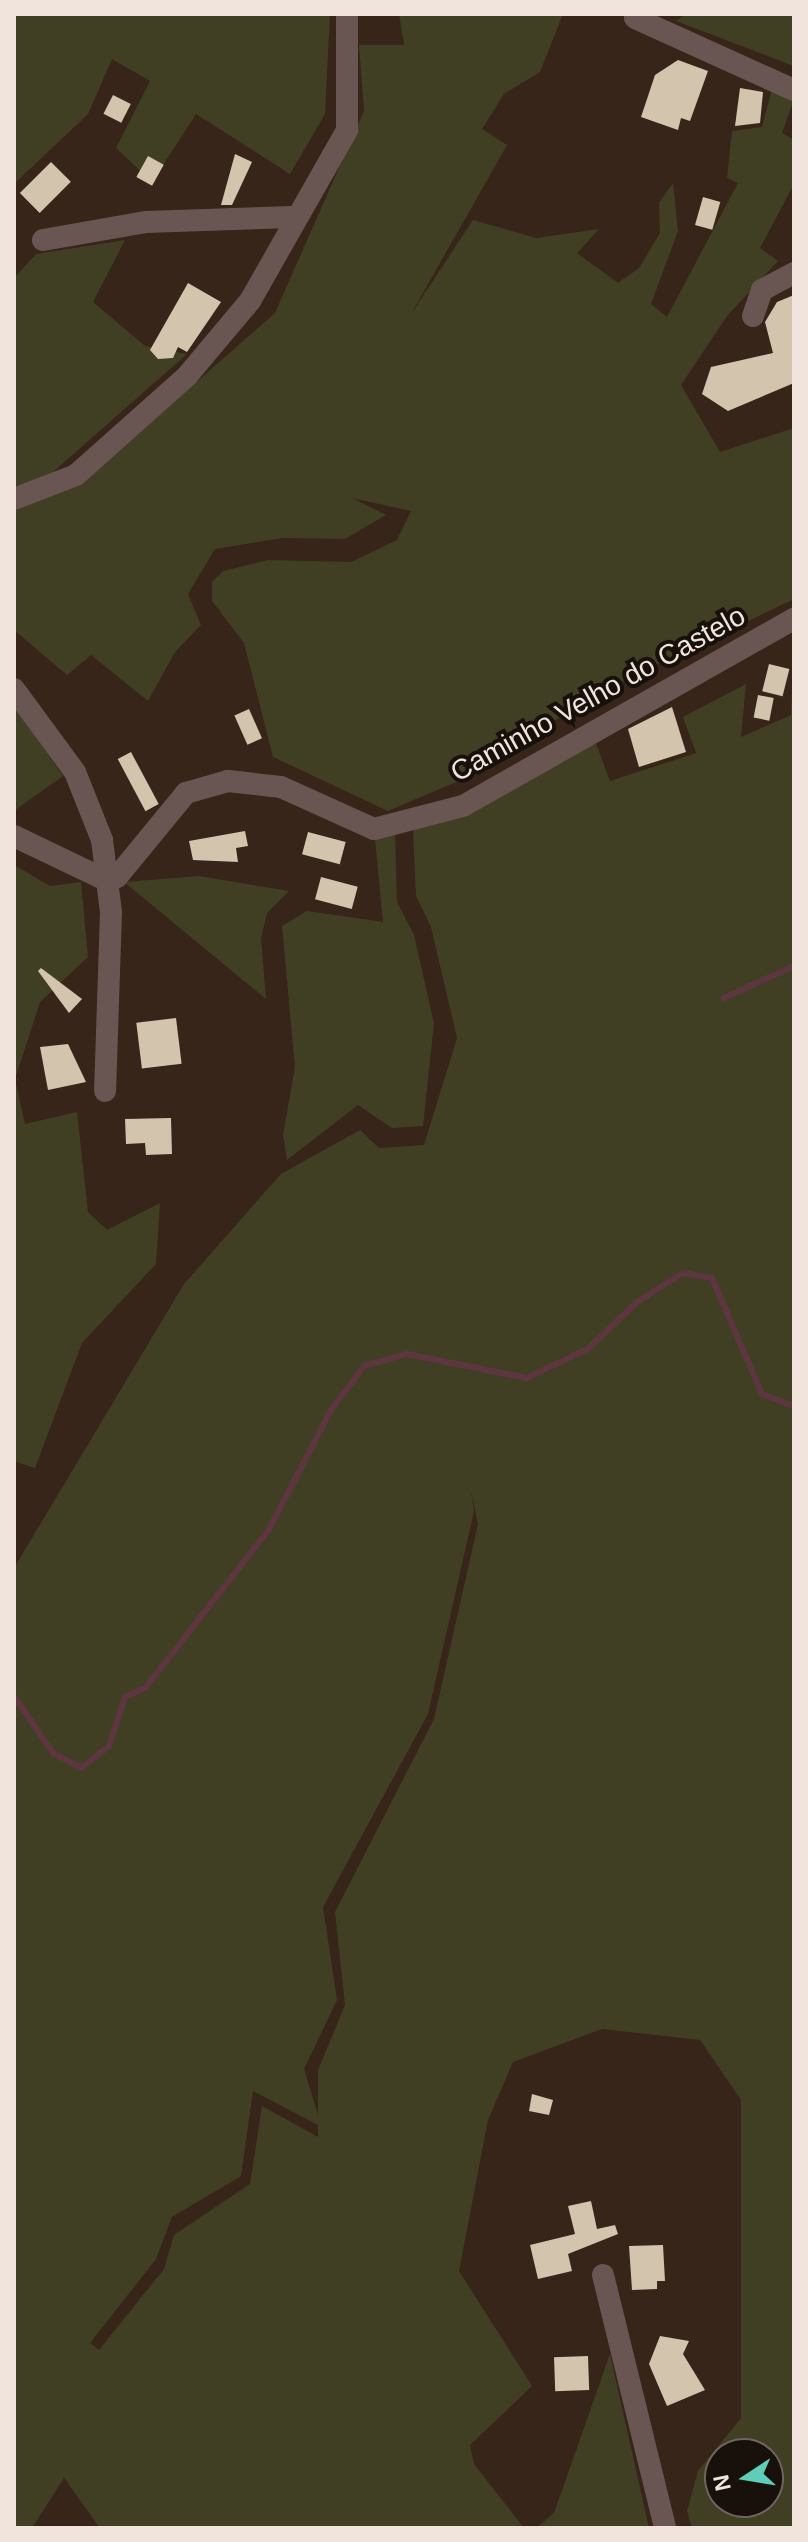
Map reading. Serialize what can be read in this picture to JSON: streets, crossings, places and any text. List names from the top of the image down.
{
  "streets": {
    "street": ["Caminho Velho do Castelo"]
  },
  "north": "left"
}
